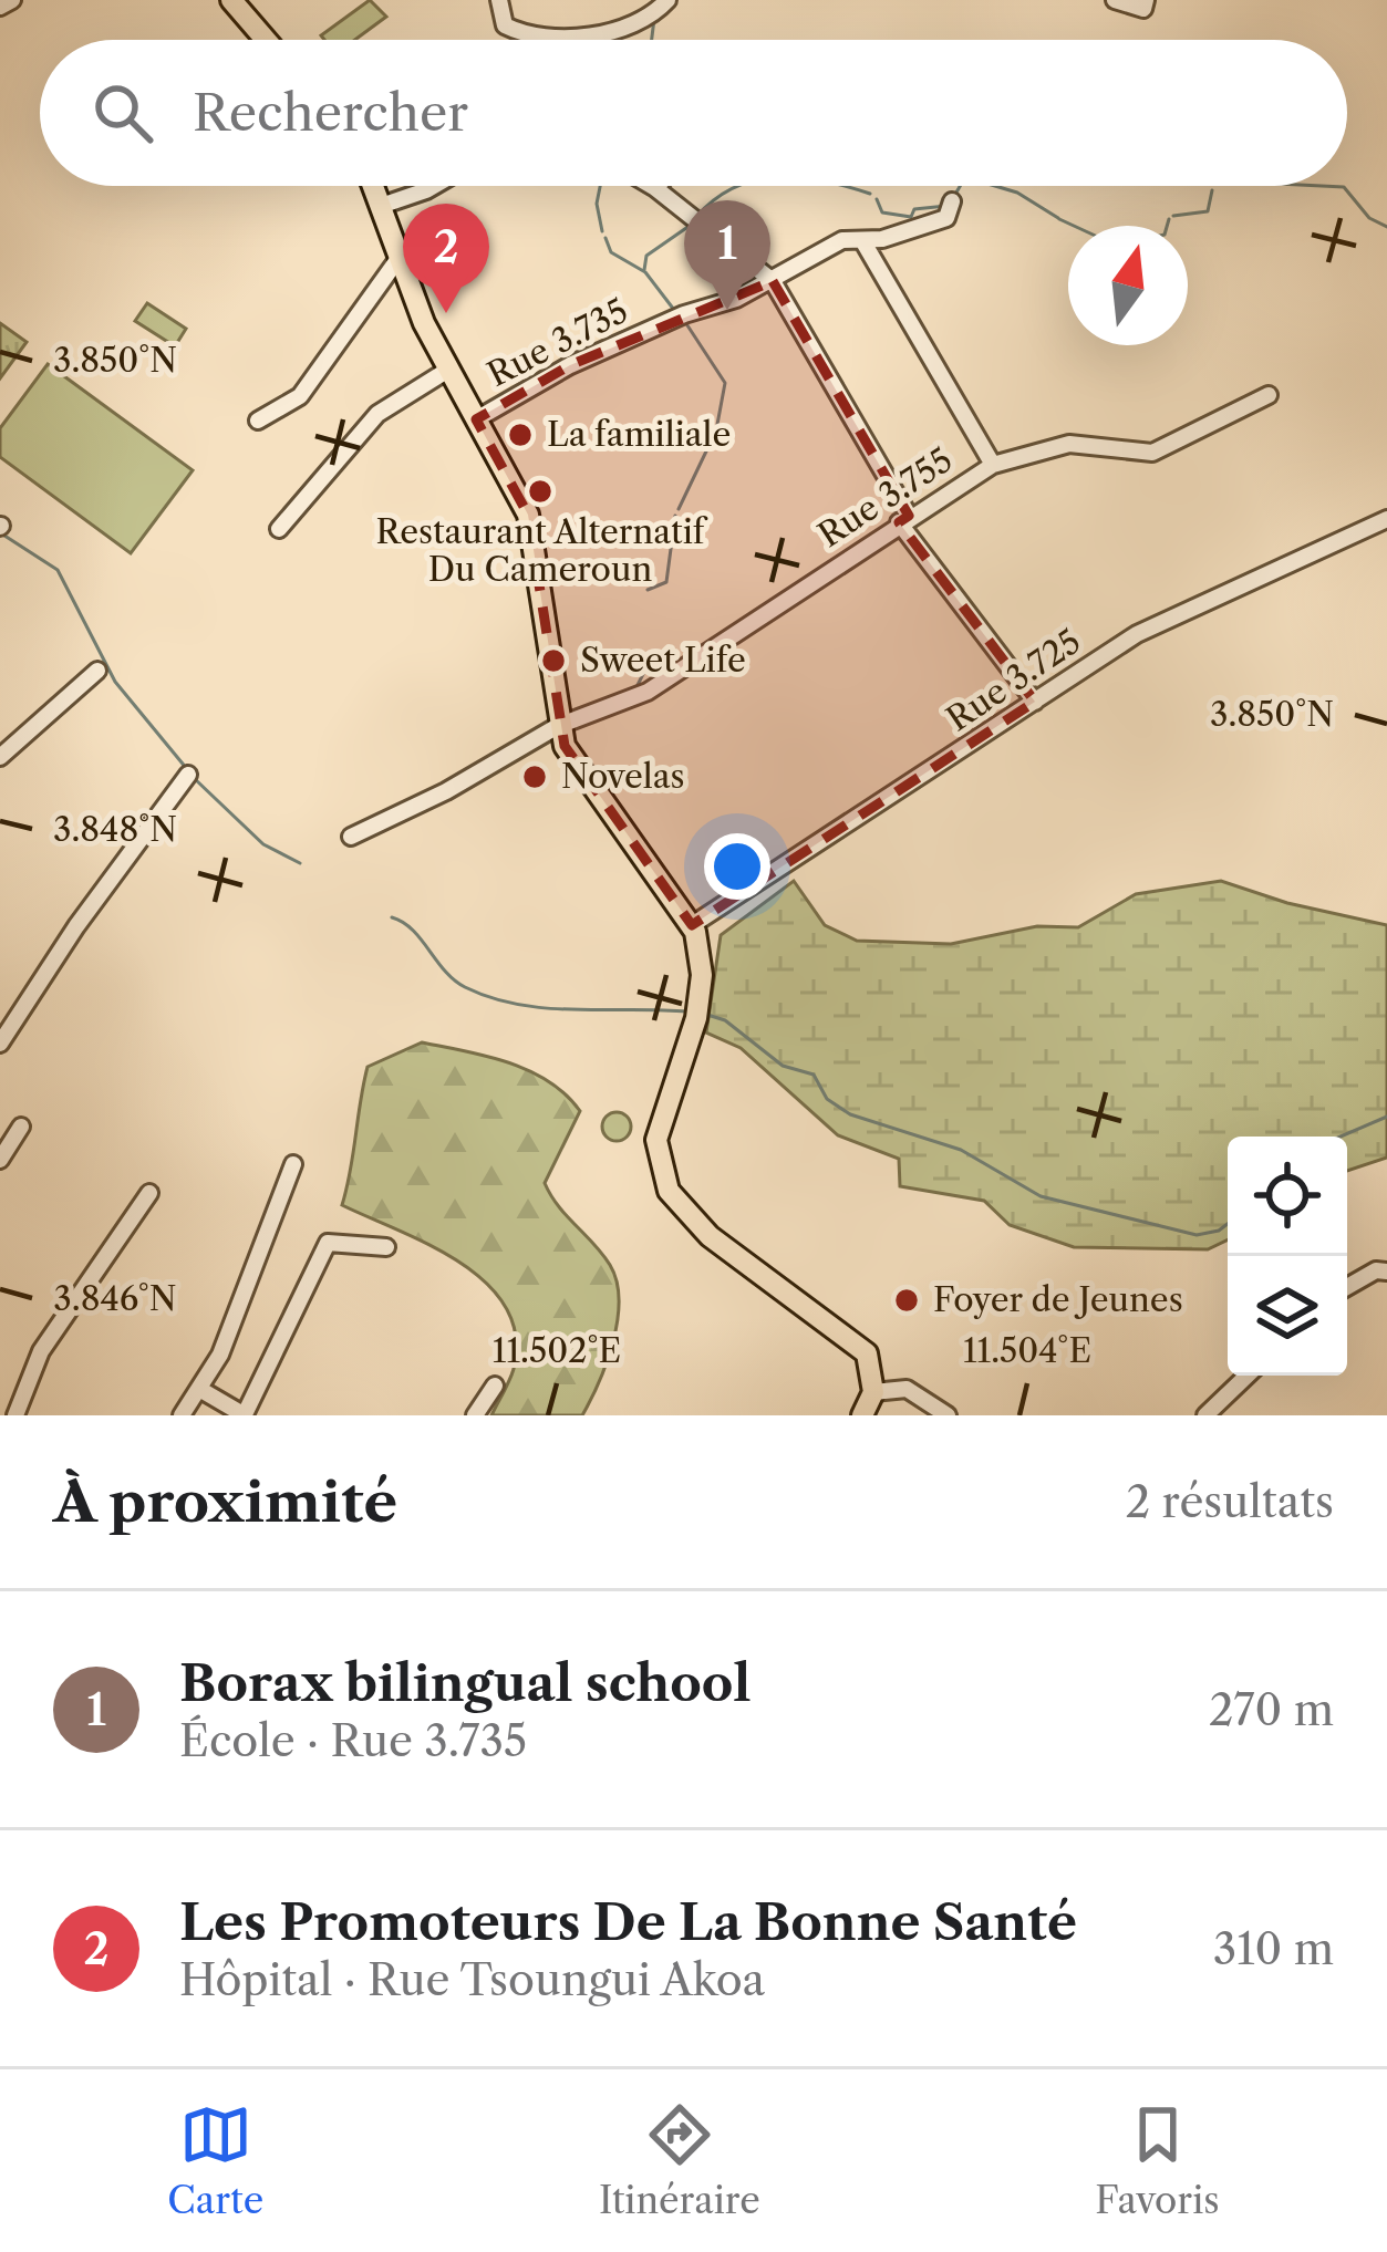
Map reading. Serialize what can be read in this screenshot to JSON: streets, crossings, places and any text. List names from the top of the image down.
{
  "streets": {
    "street": ["Rue 3.735", "Rue 3.755", "Rue 3.725"]
  },
  "places": [
    "La familiale",
    "Restaurant Alternatif Du Cameroun",
    "Sweet Life",
    "Novelas",
    "Foyer de Jeunes"
  ],
  "north": "top",
  "page": {
    "search": "Rechercher",
    "pins": ["1", "2"],
    "heading": ["À proximité", "2 résultats"],
    "list": [
      {
        "mark": "1",
        "name": "Borax bilingual school",
        "note": "École · Rue 3.735",
        "value": "270 m"
      },
      {
        "mark": "2",
        "name": "Les Promoteurs De La Bonne Santé",
        "note": "Hôpital · Rue Tsoungui Akoa",
        "value": "310 m"
      }
    ],
    "nav": ["Carte", "Itinéraire", "Favoris"]
  },
  "coordinates": [
    "3.850°N",
    "3.848°N",
    "3.846°N",
    "11.502°E",
    "11.504°E"
  ]
}
